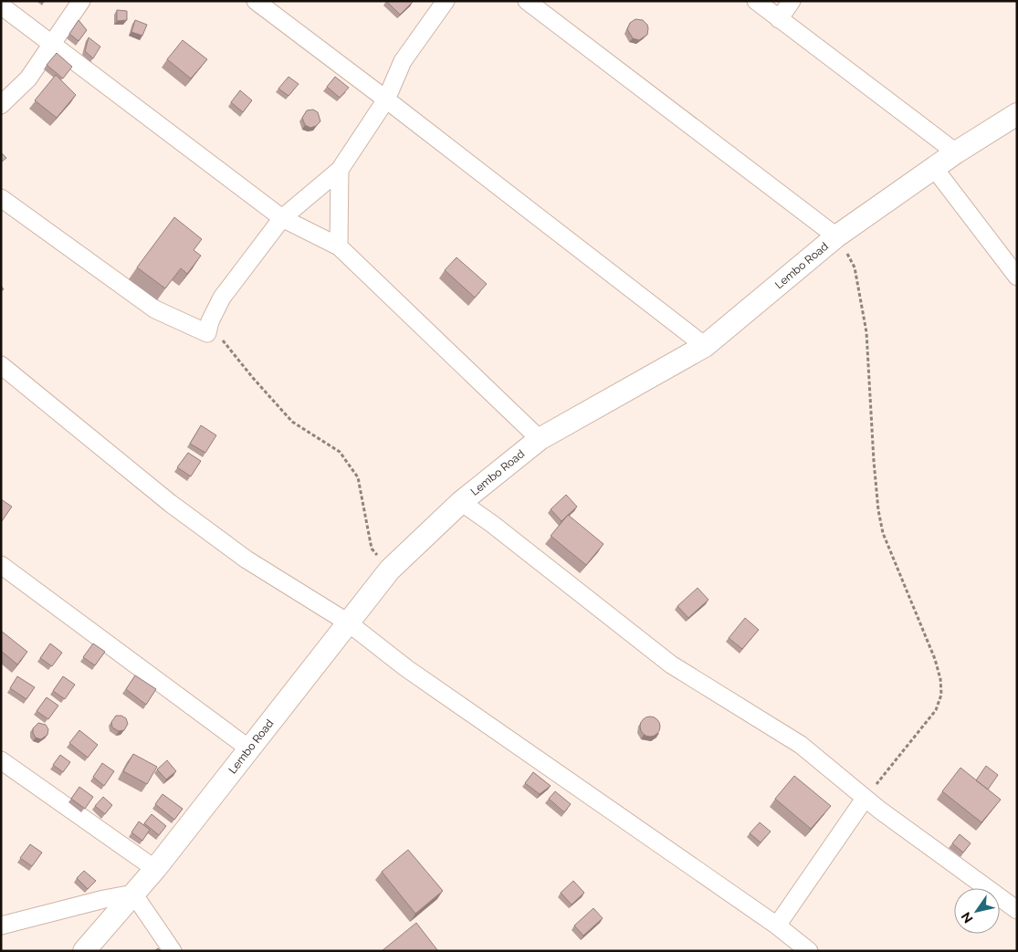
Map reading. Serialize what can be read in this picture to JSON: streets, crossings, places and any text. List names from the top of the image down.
{
  "streets": {
    "street": ["Lembo Road"]
  },
  "north": "bottom left"
}
